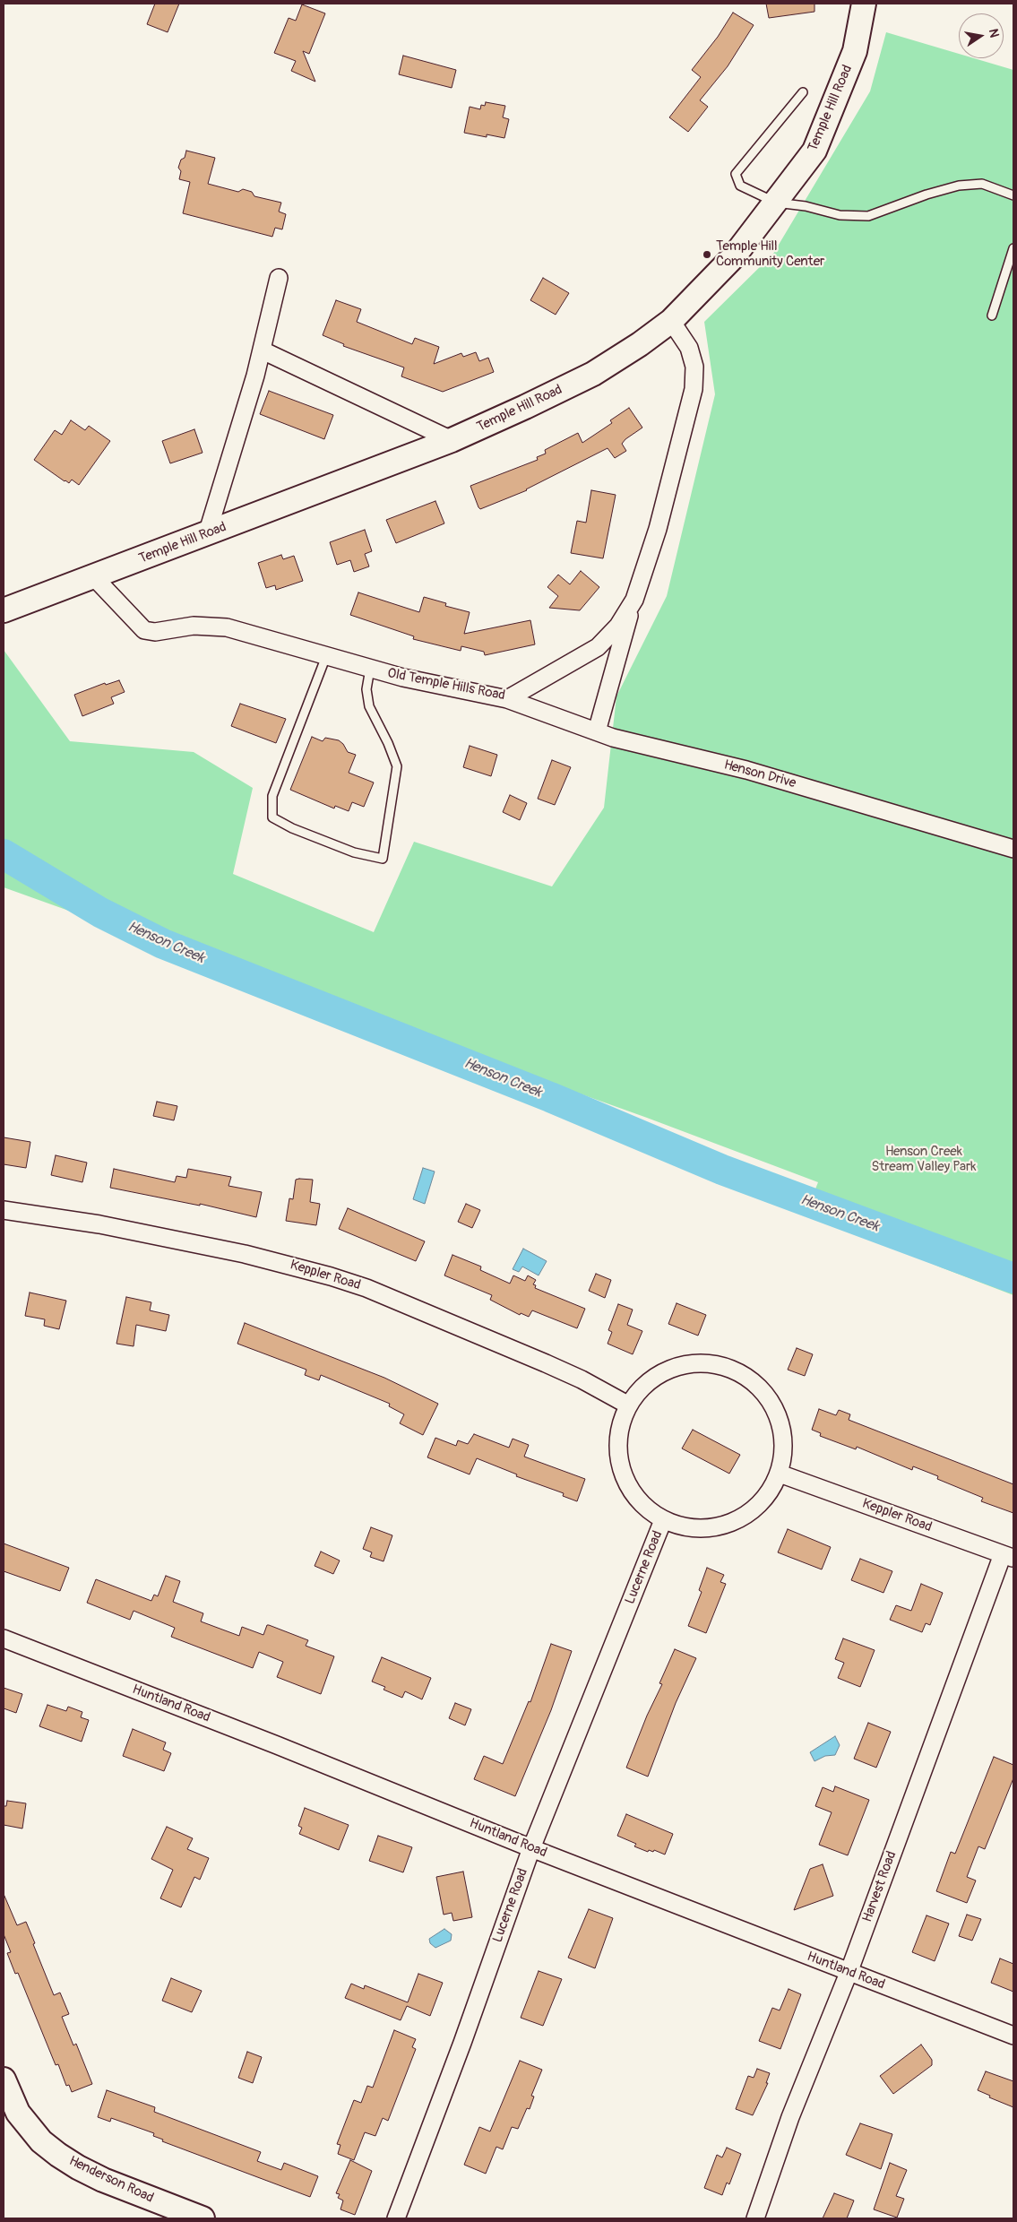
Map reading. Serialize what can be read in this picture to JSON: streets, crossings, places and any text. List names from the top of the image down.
{
  "streets": {
    "main road": ["Temple Hill Road", "Henderson Road"],
    "street": [
      "Old Temple Hills Road",
      "Henson Drive",
      "Keppler Road",
      "Lucerne Road",
      "Huntland Road",
      "Harvest Road"
    ]
  },
  "crossings": [
    ["Temple Hill Road", "Old Temple Hills Road"],
    ["Old Temple Hills Road", "Henson Drive"],
    ["Keppler Road", "Harvest Road"],
    ["Lucerne Road", "Huntland Road"],
    ["Huntland Road", "Harvest Road"]
  ],
  "water": ["Henson Creek"],
  "parks": ["Henson Creek Stream Valley Park"],
  "places": ["Temple Hill Community Center"],
  "north": "right"
}
